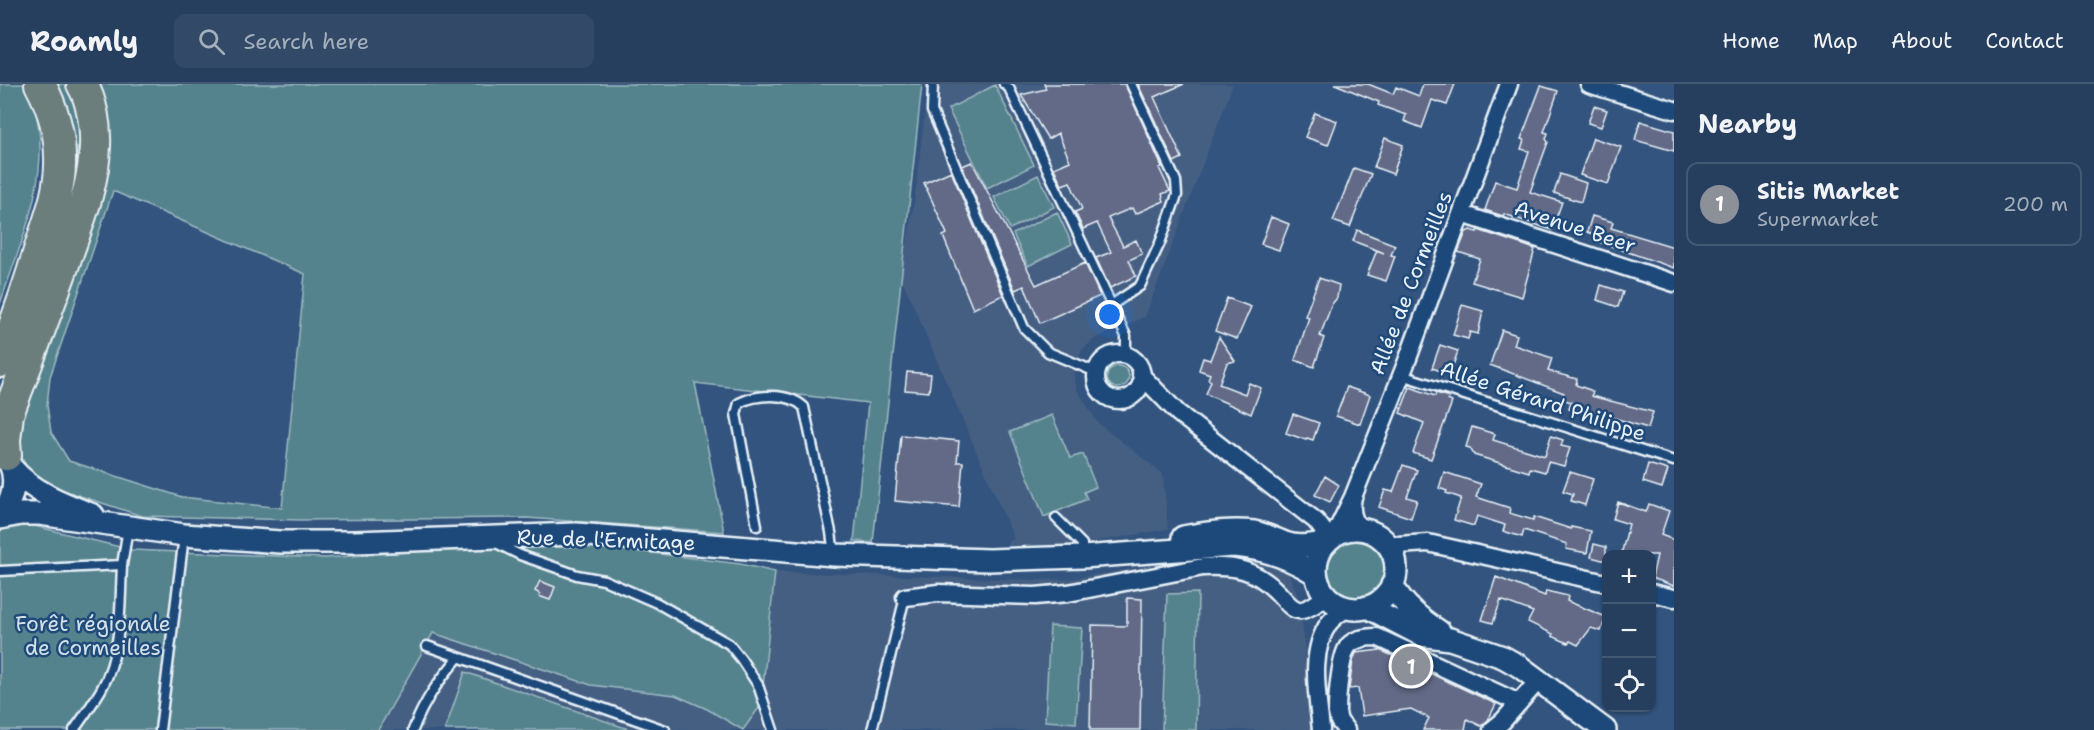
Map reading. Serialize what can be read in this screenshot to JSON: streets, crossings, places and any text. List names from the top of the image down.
{
  "streets": {
    "street": ["Avenue Beer", "Allée de Cormeilles", "Rue de l'Ermitage"],
    "lane": ["Allée Gérard Philippe"]
  },
  "crossings": [
    ["Avenue Beer", "Allée de Cormeilles"],
    ["Allée de Cormeilles", "Allée Gérard Philippe"],
    ["Allée de Cormeilles", "Rue de l'Ermitage"]
  ],
  "parks": ["Forêt régionale de Cormeilles"],
  "page": {
    "header": "Roamly",
    "search": "Search here",
    "nav": [
      "Home",
      "Map",
      "About",
      "Contact"
    ],
    "heading": "Nearby",
    "list": [
      {
        "mark": "1",
        "name": "Sitis Market",
        "note": "Supermarket",
        "value": "200 m"
      }
    ],
    "map_buttons": ["+", "−"],
    "pins": "1"
  }
}
